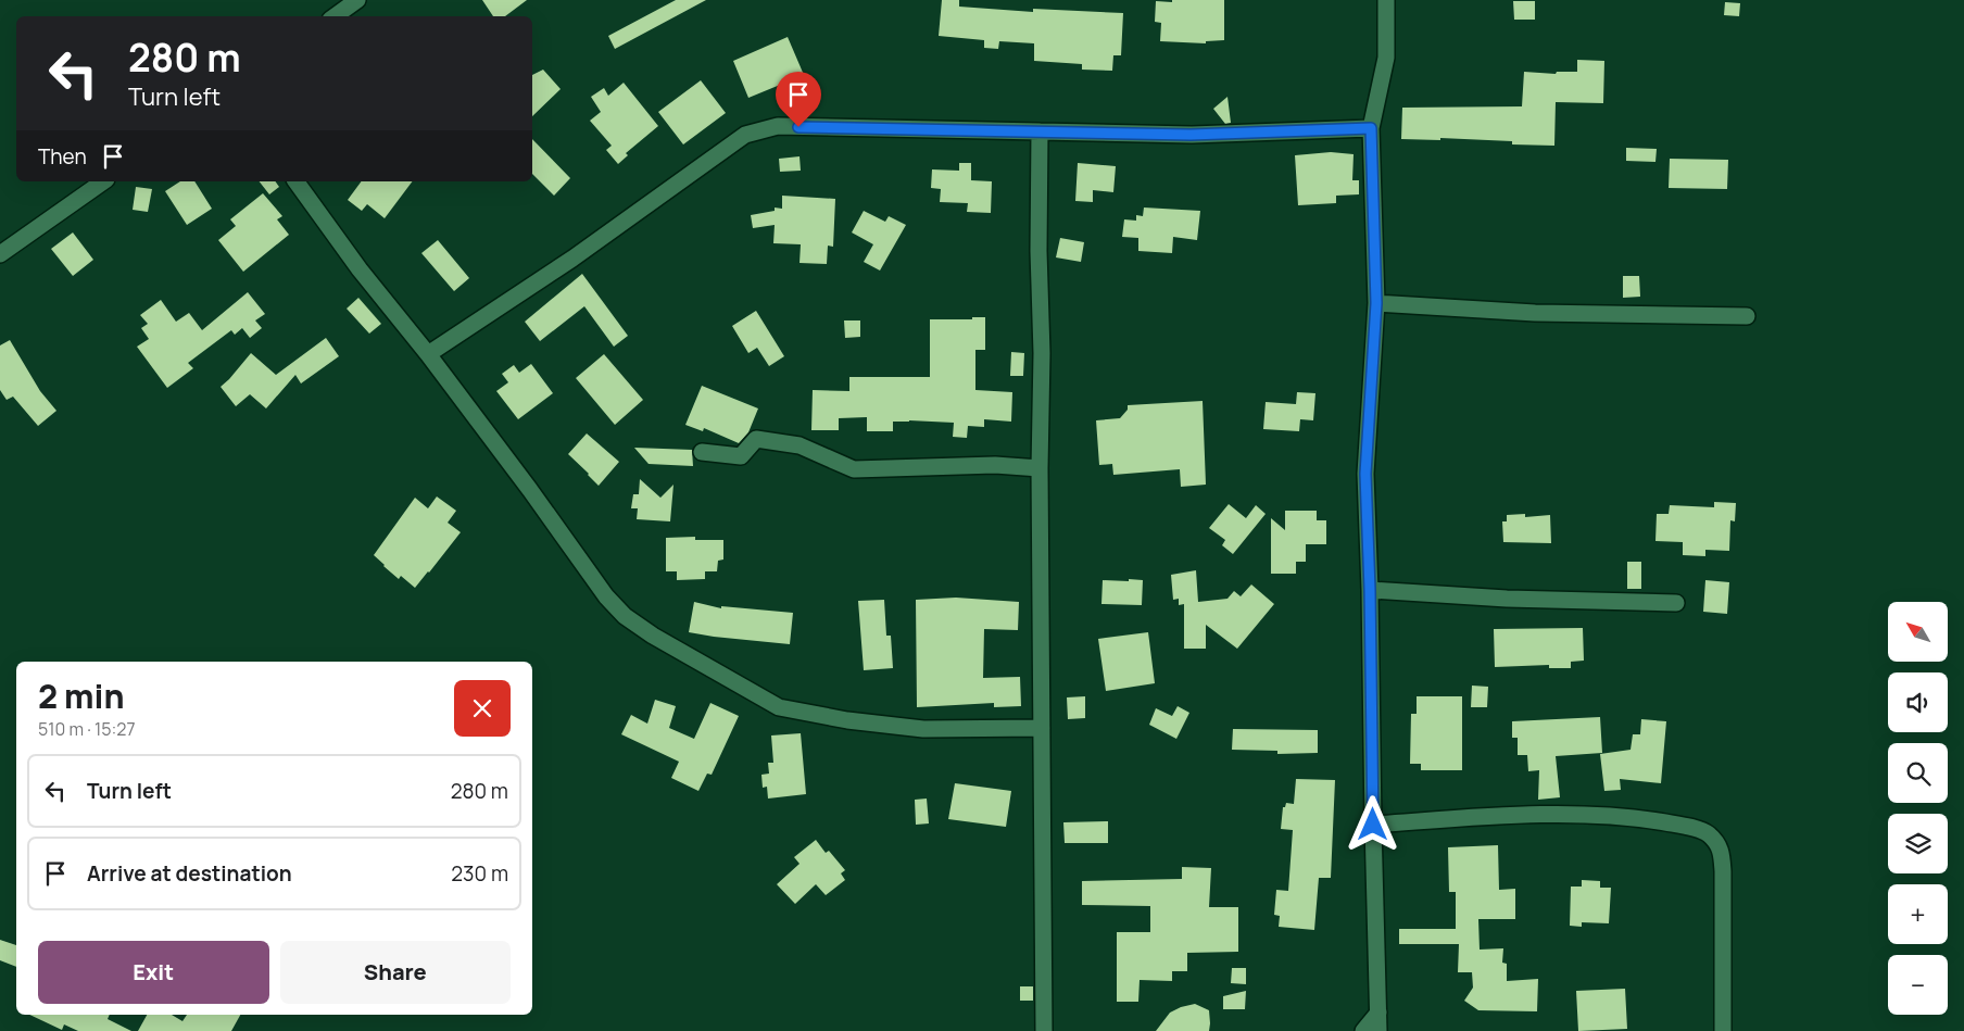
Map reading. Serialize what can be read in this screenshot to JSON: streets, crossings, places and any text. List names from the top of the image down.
{
  "north": "top left",
  "page": {
    "turn": ["280 m", "Turn left"],
    "then": "Then",
    "map_buttons": ["+", "−"],
    "heading": ["2 min", "510 m · 15:27"],
    "list": [
      {
        "name": "Turn left",
        "value": "280 m"
      },
      {
        "name": "Arrive at destination",
        "value": "230 m"
      }
    ],
    "buttons": ["Exit", "Share"]
  }
}
